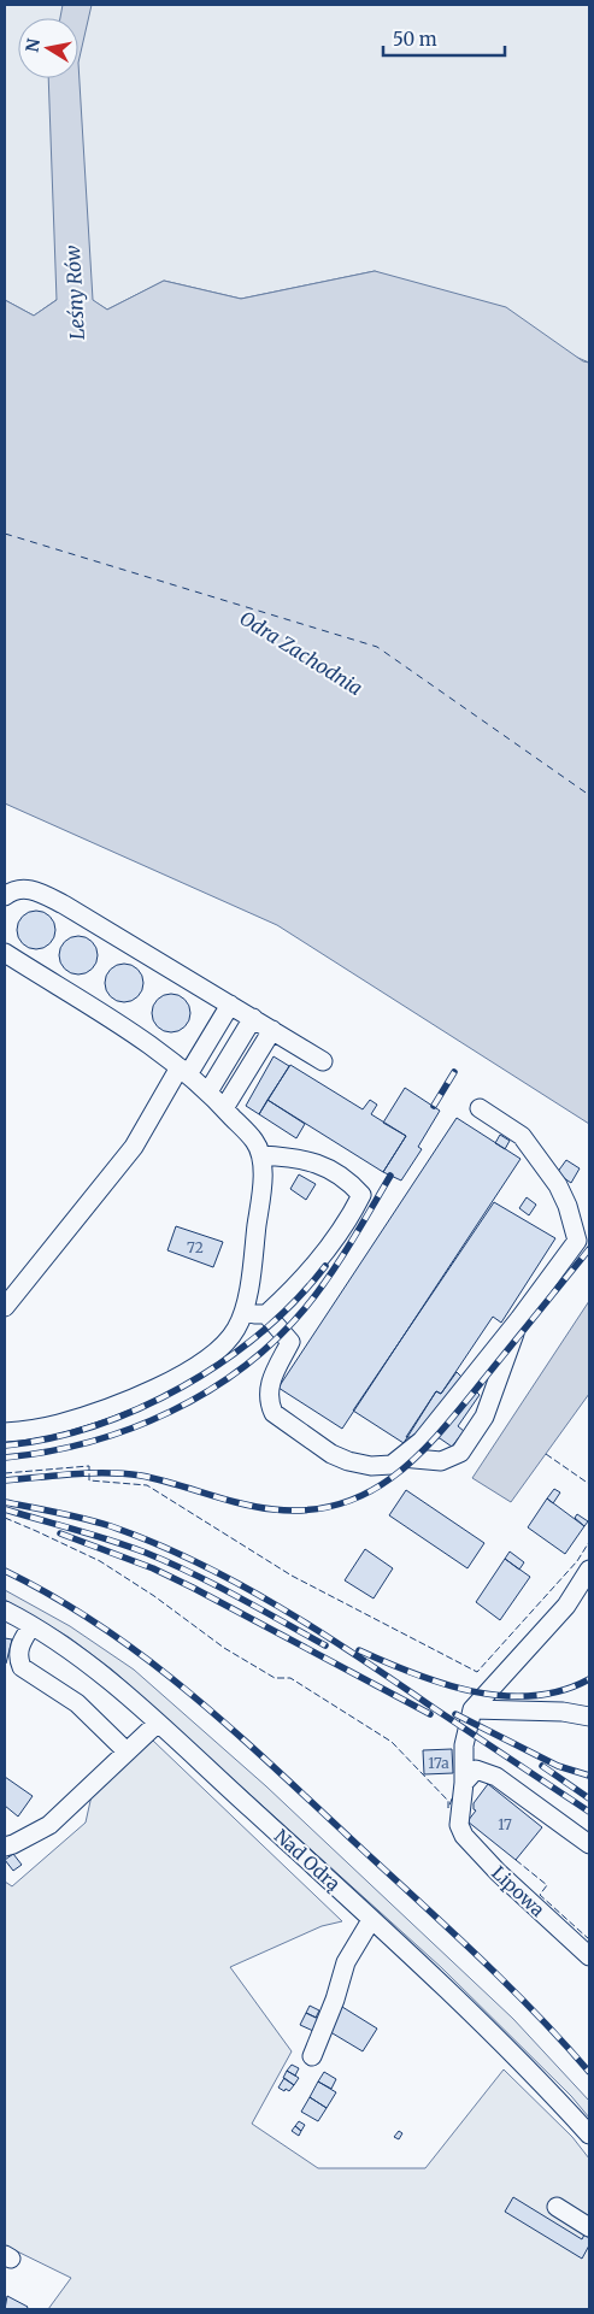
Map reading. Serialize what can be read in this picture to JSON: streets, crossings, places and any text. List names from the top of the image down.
{
  "streets": {
    "street": ["Nad Odrą", "Lipowa"]
  },
  "water": ["Leśny Rów", "Odra Zachodnia"],
  "house_numbers": ["72", "17a", "17"],
  "scale_bar": "50 m",
  "north": "left"
}
